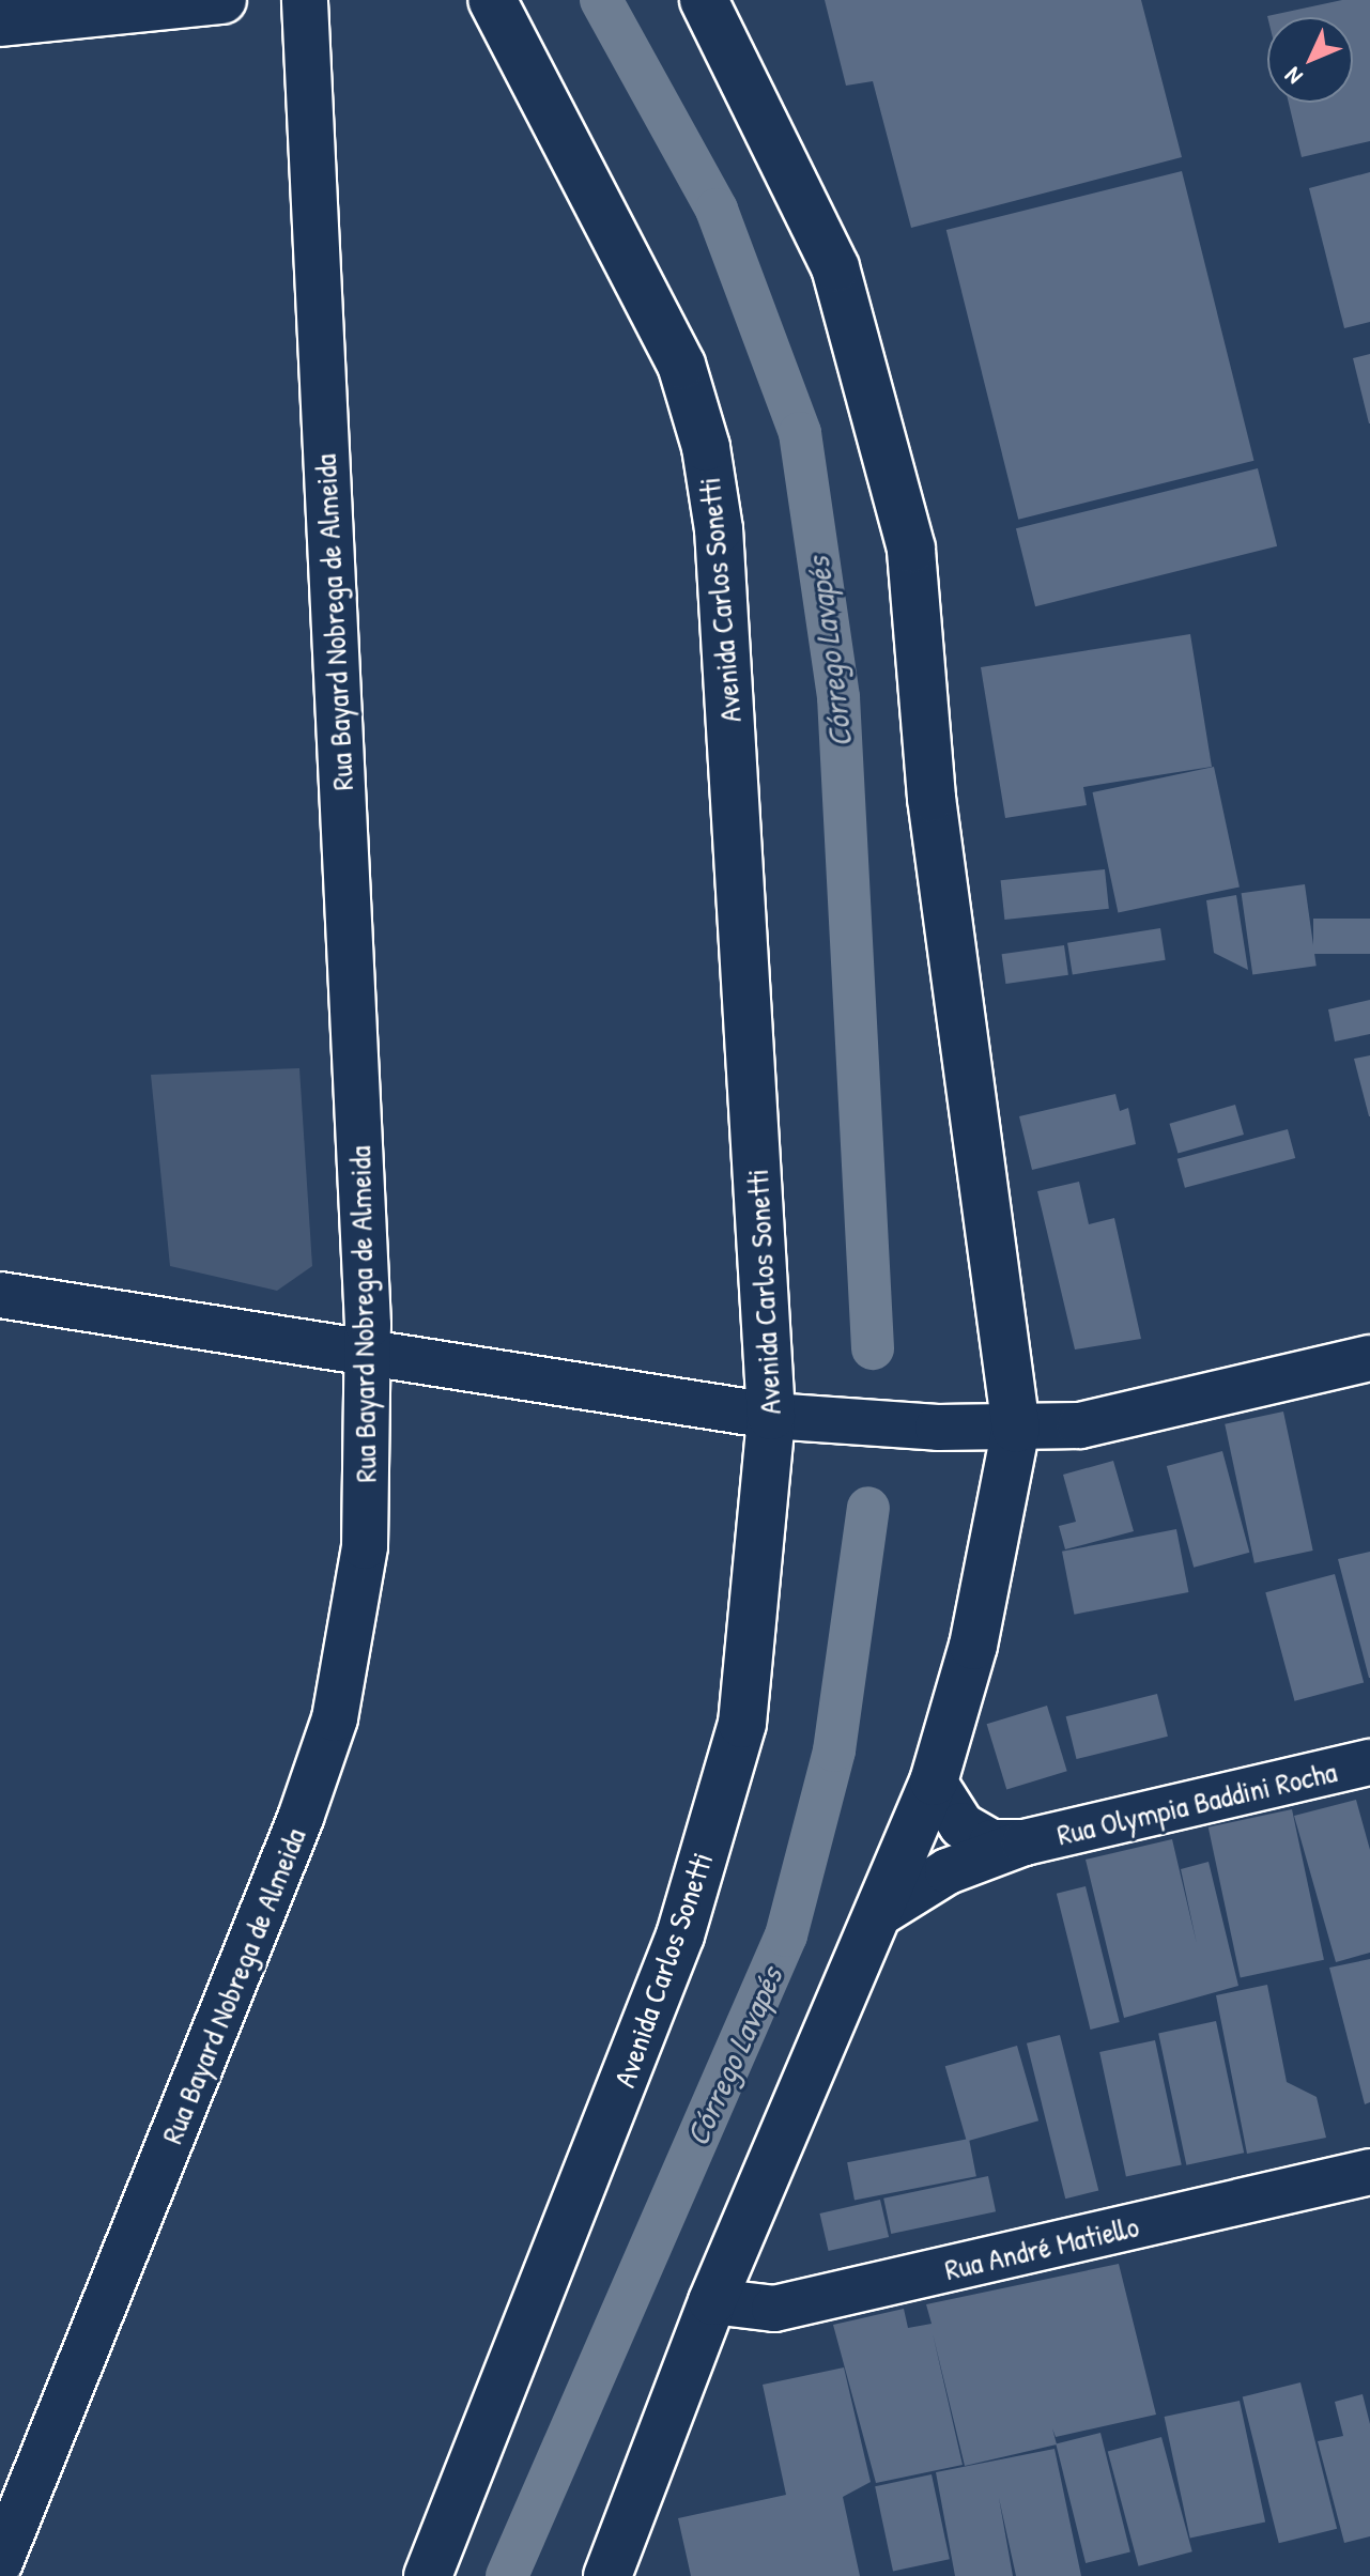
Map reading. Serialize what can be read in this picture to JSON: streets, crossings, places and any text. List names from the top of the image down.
{
  "streets": {
    "street": [
      "Avenida Carlos Sonetti",
      "Rua Bayard Nobrega de Almeida",
      "Rua Olympia Baddini Rocha",
      "Rua André Matiello"
    ]
  },
  "water": ["Córrego Lavapés"],
  "north": "bottom left"
}
